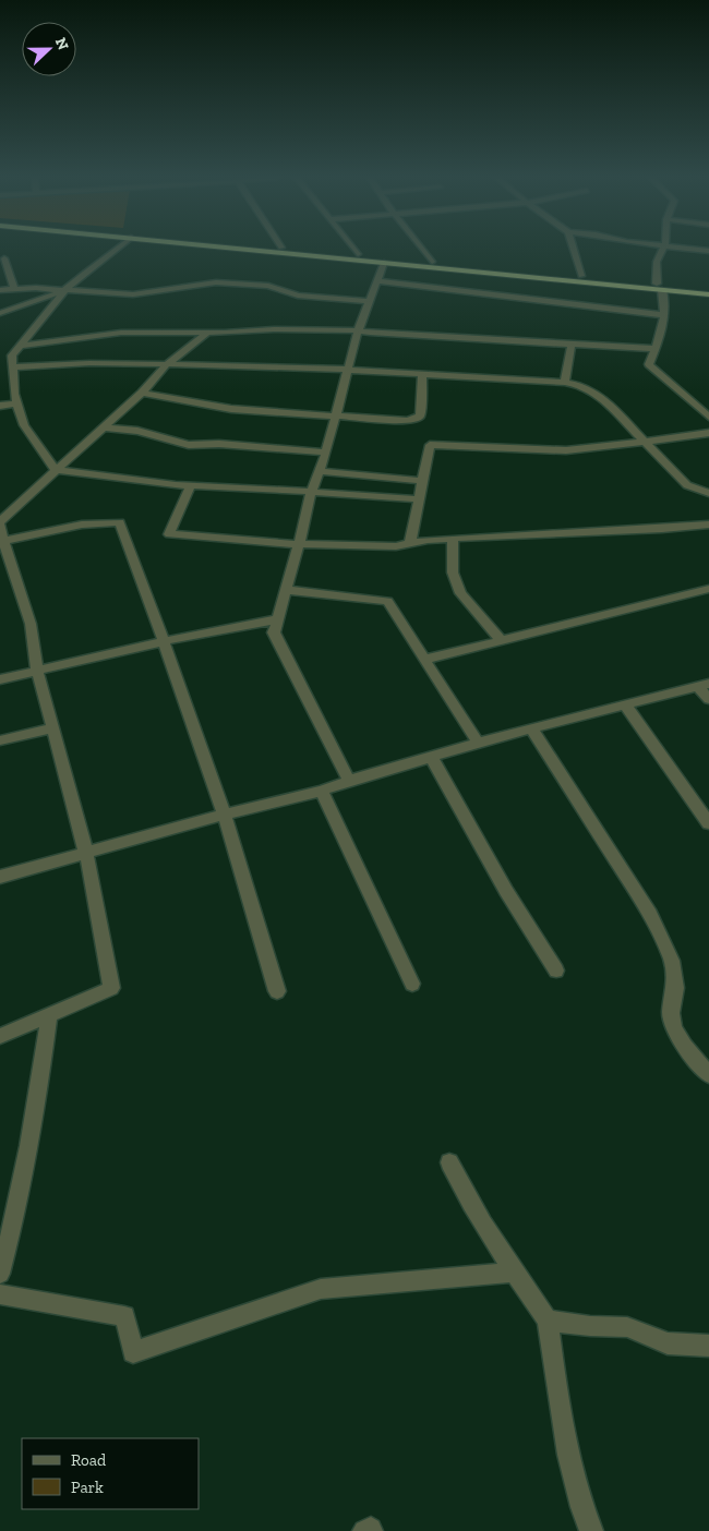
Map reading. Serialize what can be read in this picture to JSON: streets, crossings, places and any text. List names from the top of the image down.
{
  "legend": ["Road", "Park"],
  "north": "right"
}
